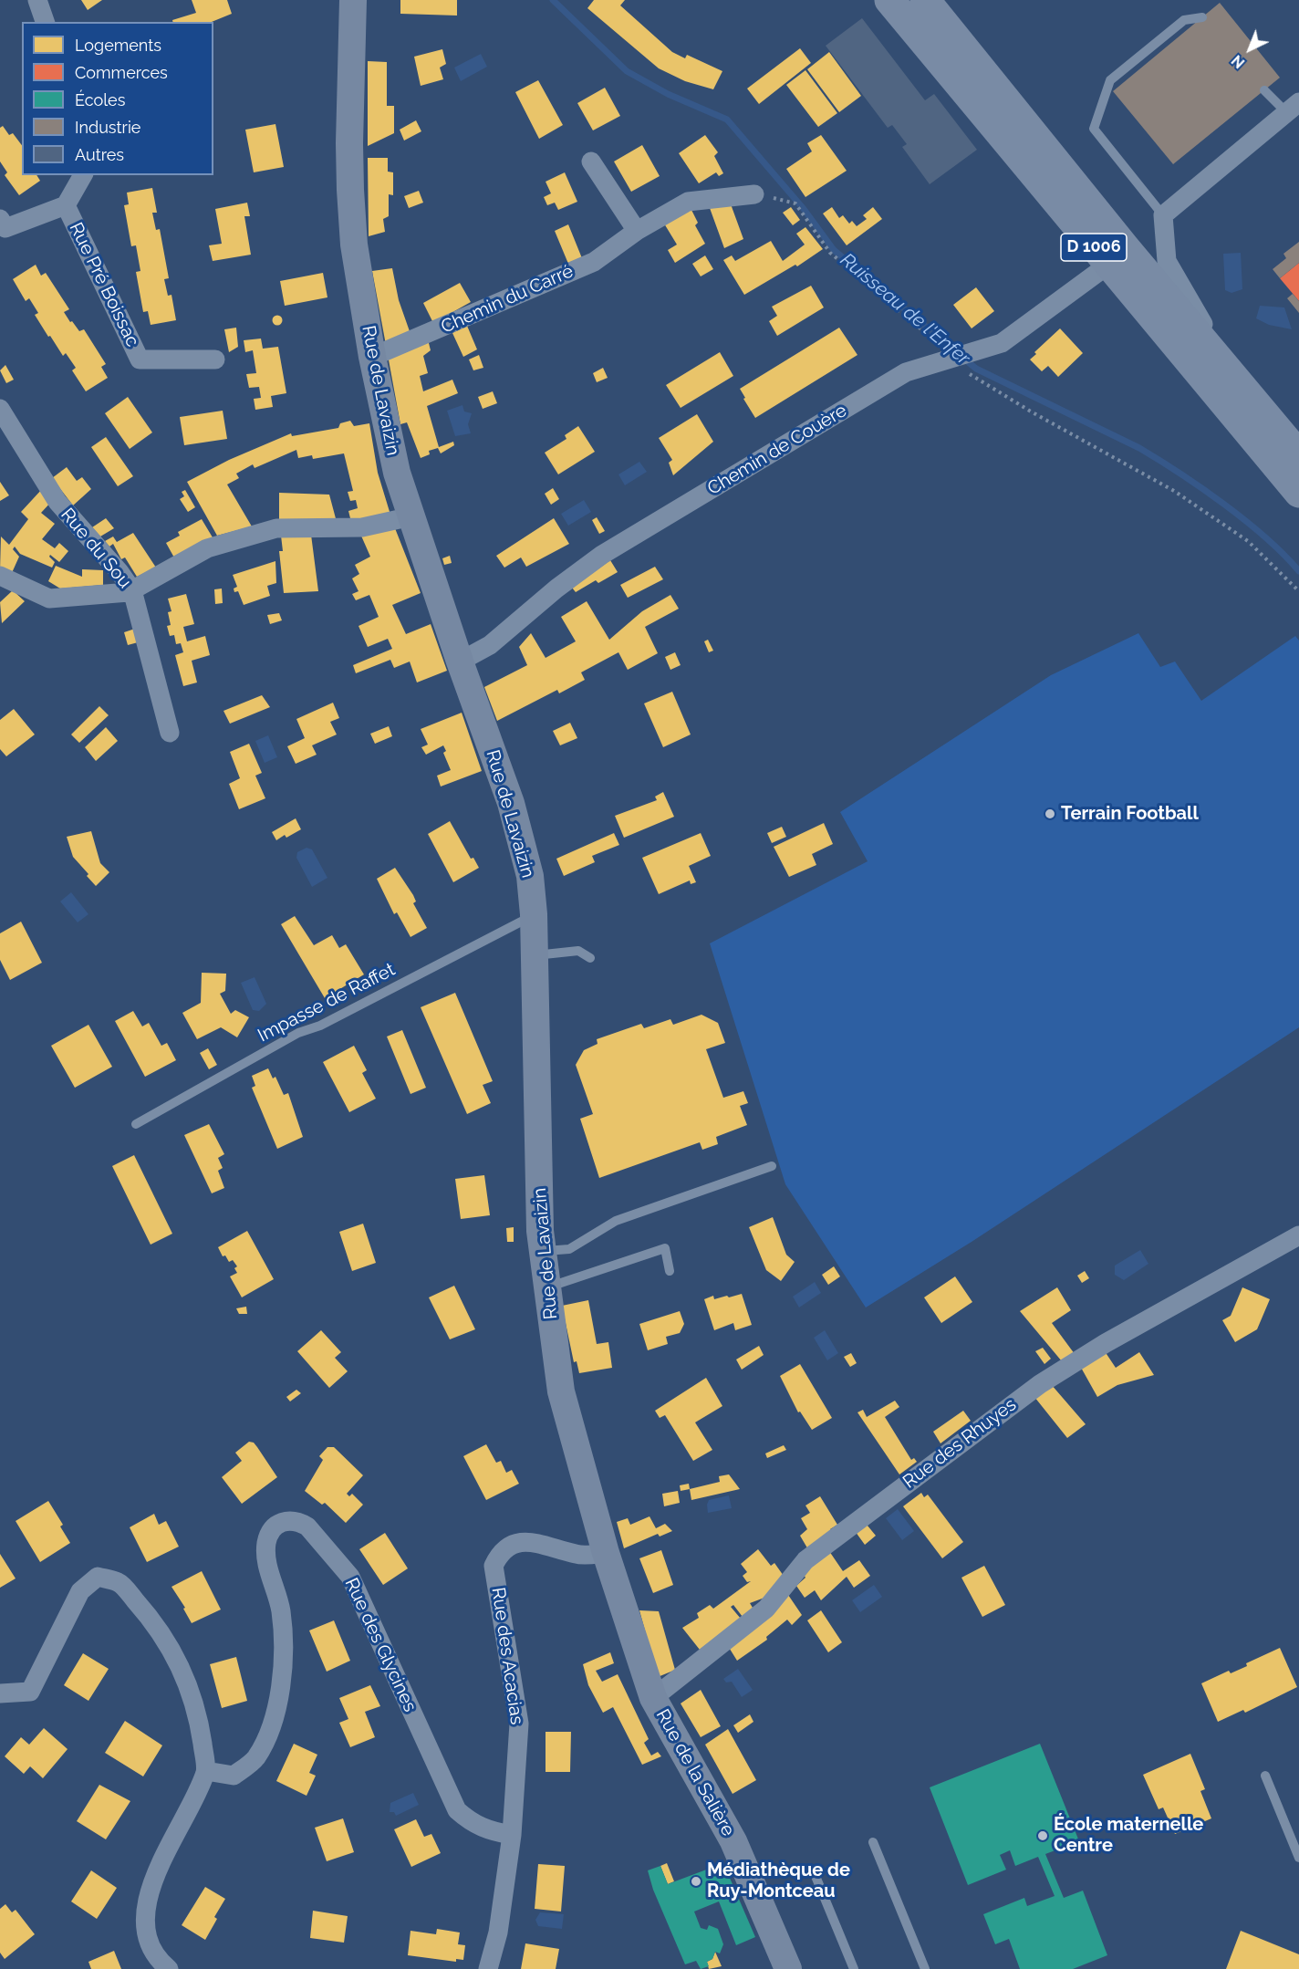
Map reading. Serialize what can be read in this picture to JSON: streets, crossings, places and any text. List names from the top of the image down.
{
  "streets": {
    "main road": ["D 1006", "Rue de Lavaizin", "Rue de la Salière"],
    "street": [
      "Rue Pré Boissac",
      "Chemin du Carré",
      "Chemin de Couère",
      "Rue du Sou",
      "Rue des Rhuyes",
      "Rue des Glycines",
      "Rue des Acacias"
    ],
    "lane": ["Impasse de Raffet"]
  },
  "crossings": [
    ["D 1006", "Chemin de Couère"],
    ["Chemin du Carré", "Rue de Lavaizin"],
    ["Rue de Lavaizin", "Chemin de Couère"],
    ["Rue de Lavaizin", "Impasse de Raffet"],
    ["Rue de Lavaizin", "Rue des Rhuyes"],
    ["Rue de Lavaizin", "Rue des Acacias"],
    ["Rue de Lavaizin", "Rue de la Salière"],
    ["Rue des Rhuyes", "Rue de la Salière"],
    ["Rue des Glycines", "Rue des Acacias"]
  ],
  "water": ["Ruisseau de l'Enfer"],
  "places": ["Terrain Football", "École maternelle Centre", "Médiathèque de Ruy-Montceau"],
  "legend": [
    "Logements",
    "Commerces",
    "Écoles",
    "Industrie",
    "Autres"
  ],
  "north": "bottom left"
}
